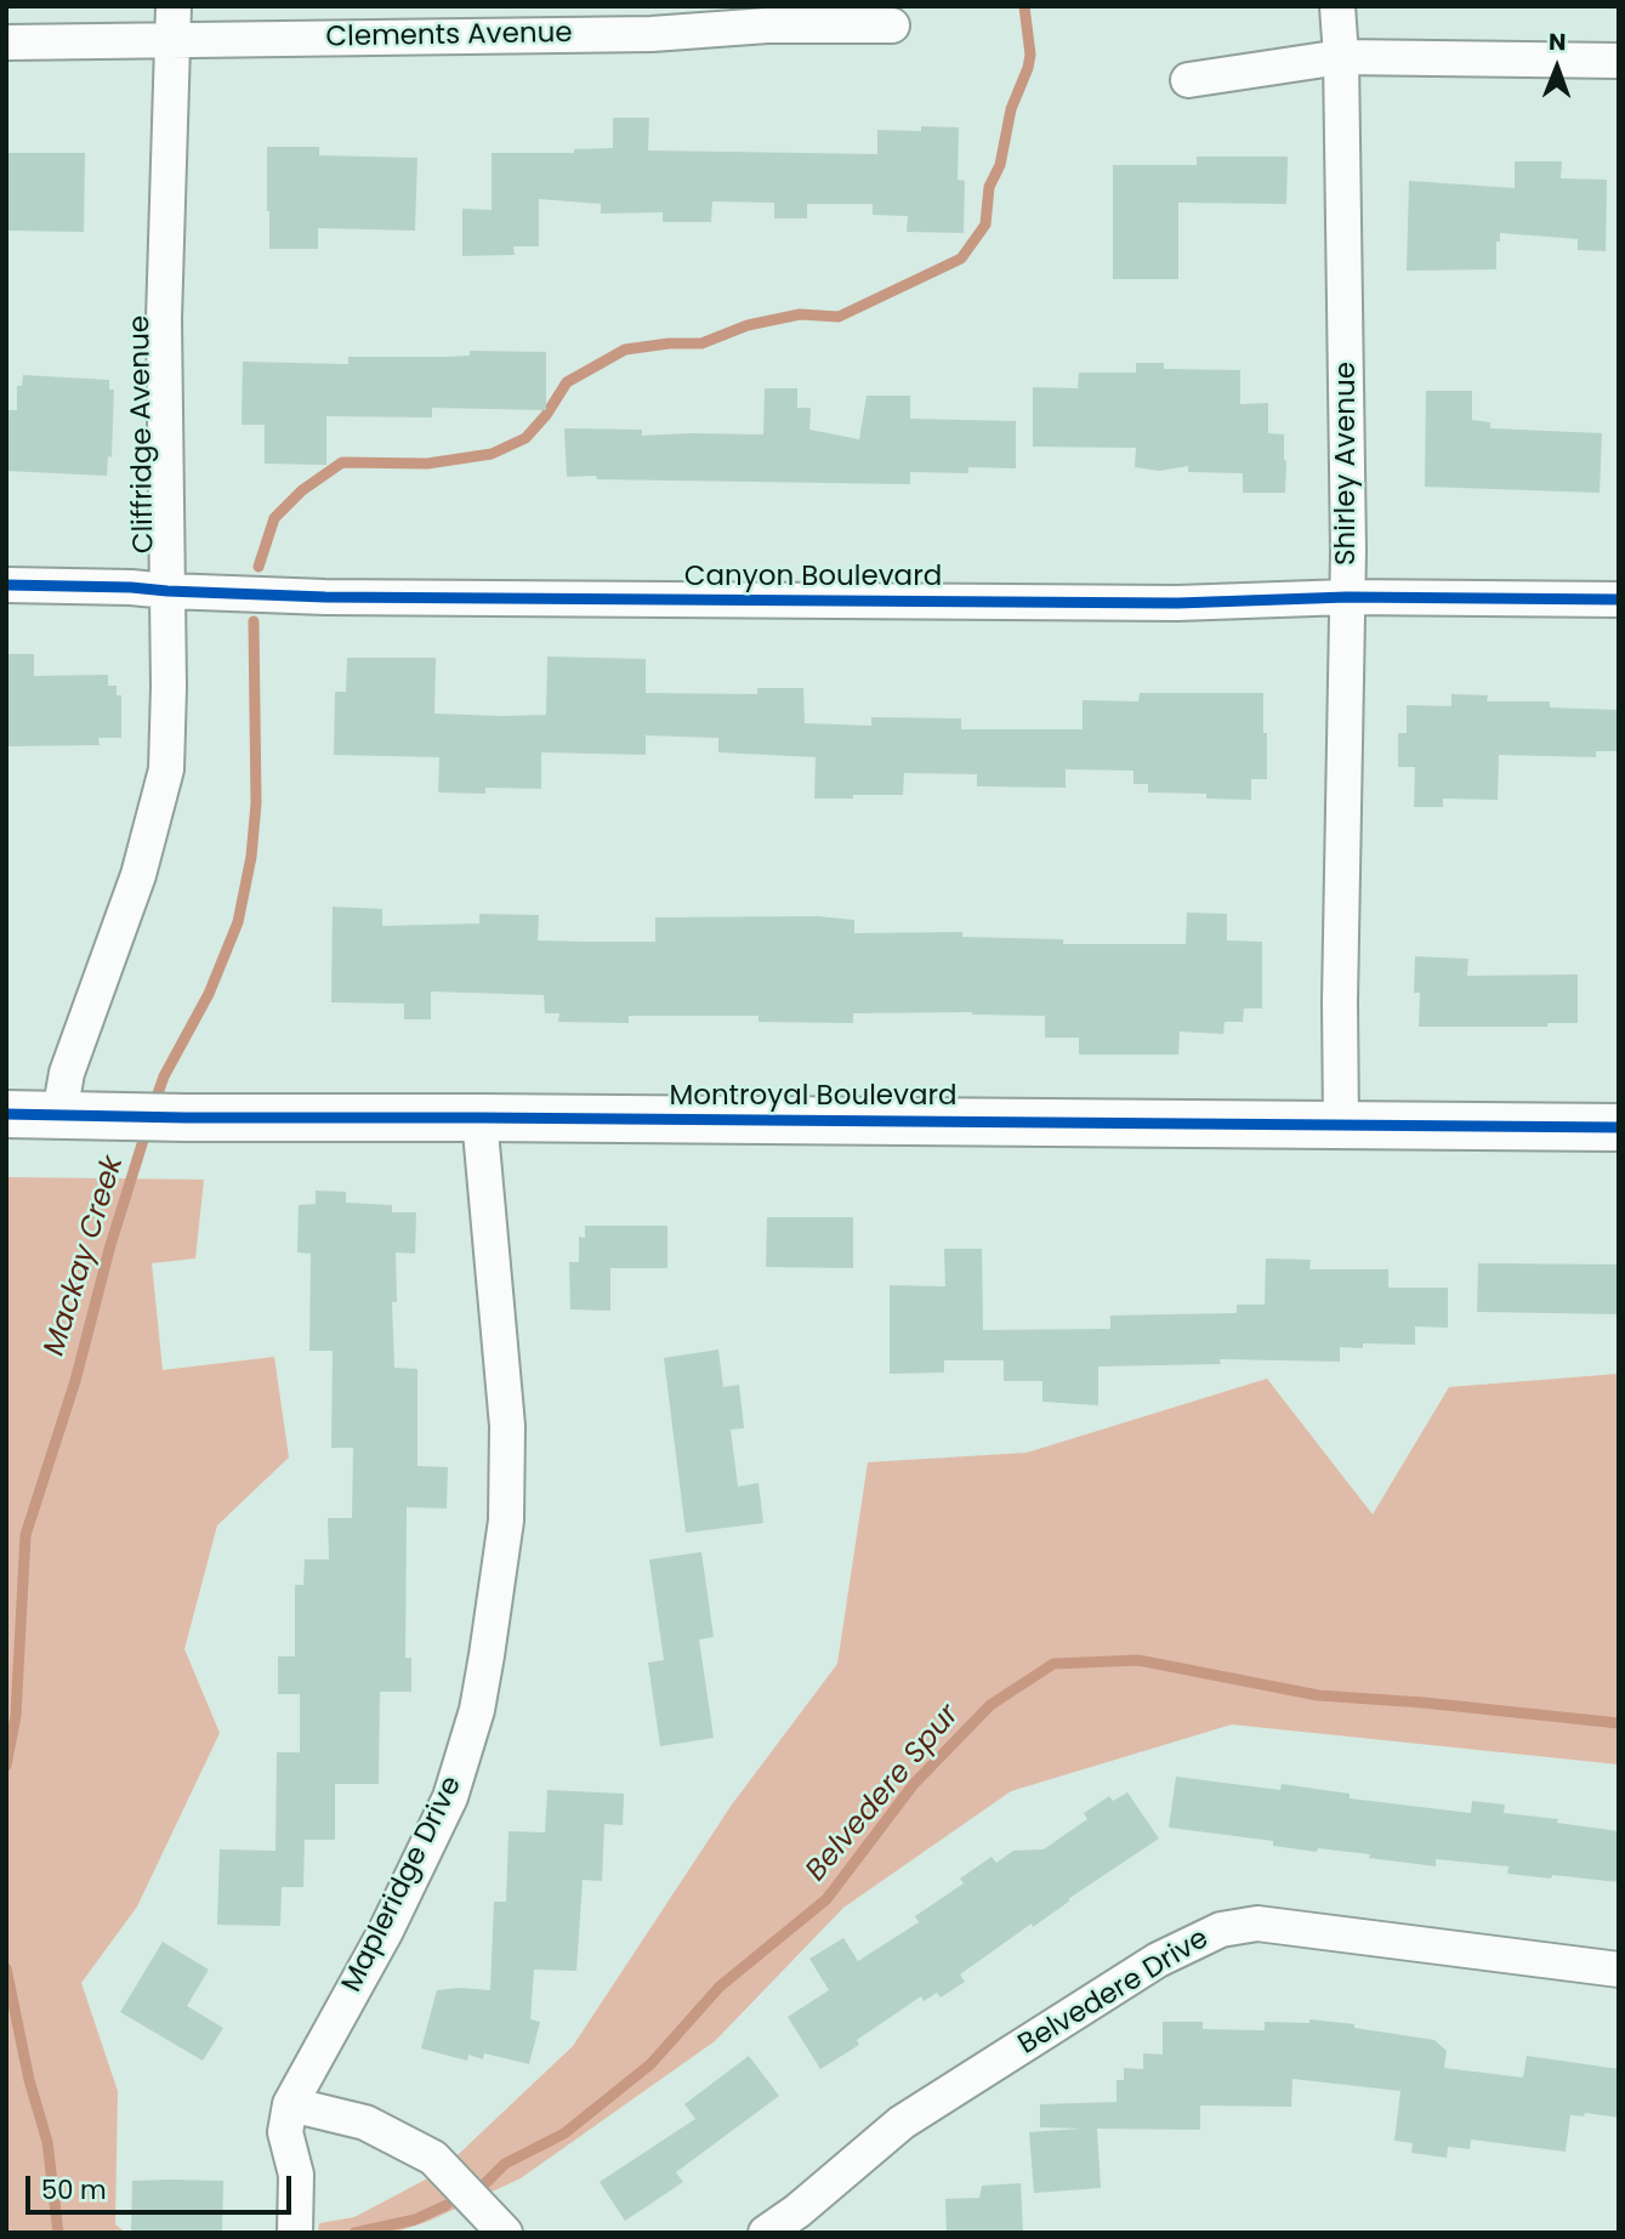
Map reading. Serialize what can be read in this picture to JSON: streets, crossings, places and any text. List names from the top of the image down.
{
  "streets": {
    "street": [
      "Clements Avenue",
      "Cliffridge Avenue",
      "Shirley Avenue",
      "Canyon Boulevard",
      "Montroyal Boulevard",
      "Mapleridge Drive",
      "Belvedere Drive"
    ]
  },
  "crossings": [
    ["Clements Avenue", "Cliffridge Avenue"],
    ["Cliffridge Avenue", "Canyon Boulevard"],
    ["Cliffridge Avenue", "Montroyal Boulevard"],
    ["Shirley Avenue", "Canyon Boulevard"],
    ["Shirley Avenue", "Montroyal Boulevard"],
    ["Montroyal Boulevard", "Mapleridge Drive"]
  ],
  "water": ["Mackay Creek", "Belvedere Spur"],
  "scale_bar": "50 m",
  "north": "top"
}
